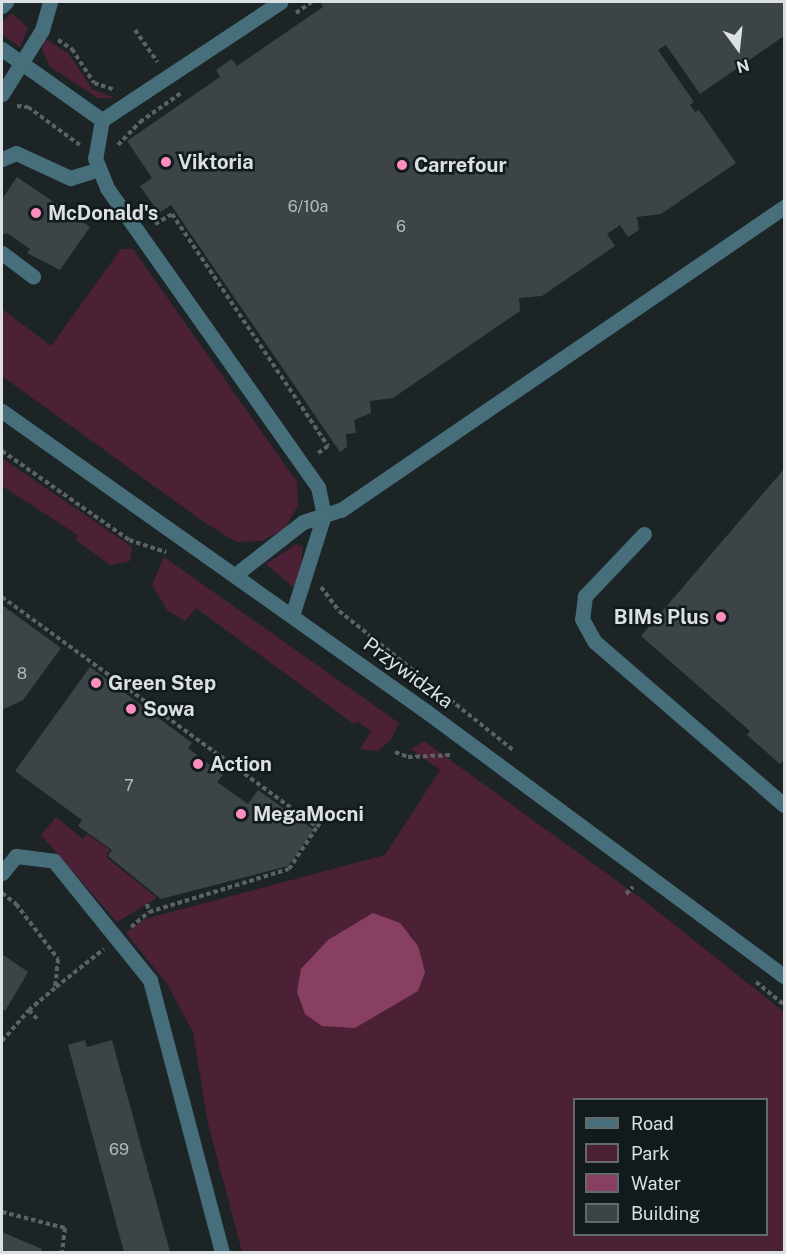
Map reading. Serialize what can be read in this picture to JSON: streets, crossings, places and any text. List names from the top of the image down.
{
  "streets": {
    "street": ["Przywidzka"]
  },
  "places": [
    "Viktoria",
    "Carrefour",
    "McDonald's",
    "BIMs Plus",
    "Green Step",
    "Sowa",
    "Action",
    "MegaMocni"
  ],
  "house_numbers": [
    "6/10a",
    "6",
    "8",
    "7",
    "69"
  ],
  "legend": [
    "Road",
    "Park",
    "Water",
    "Building"
  ],
  "north": "bottom"
}
